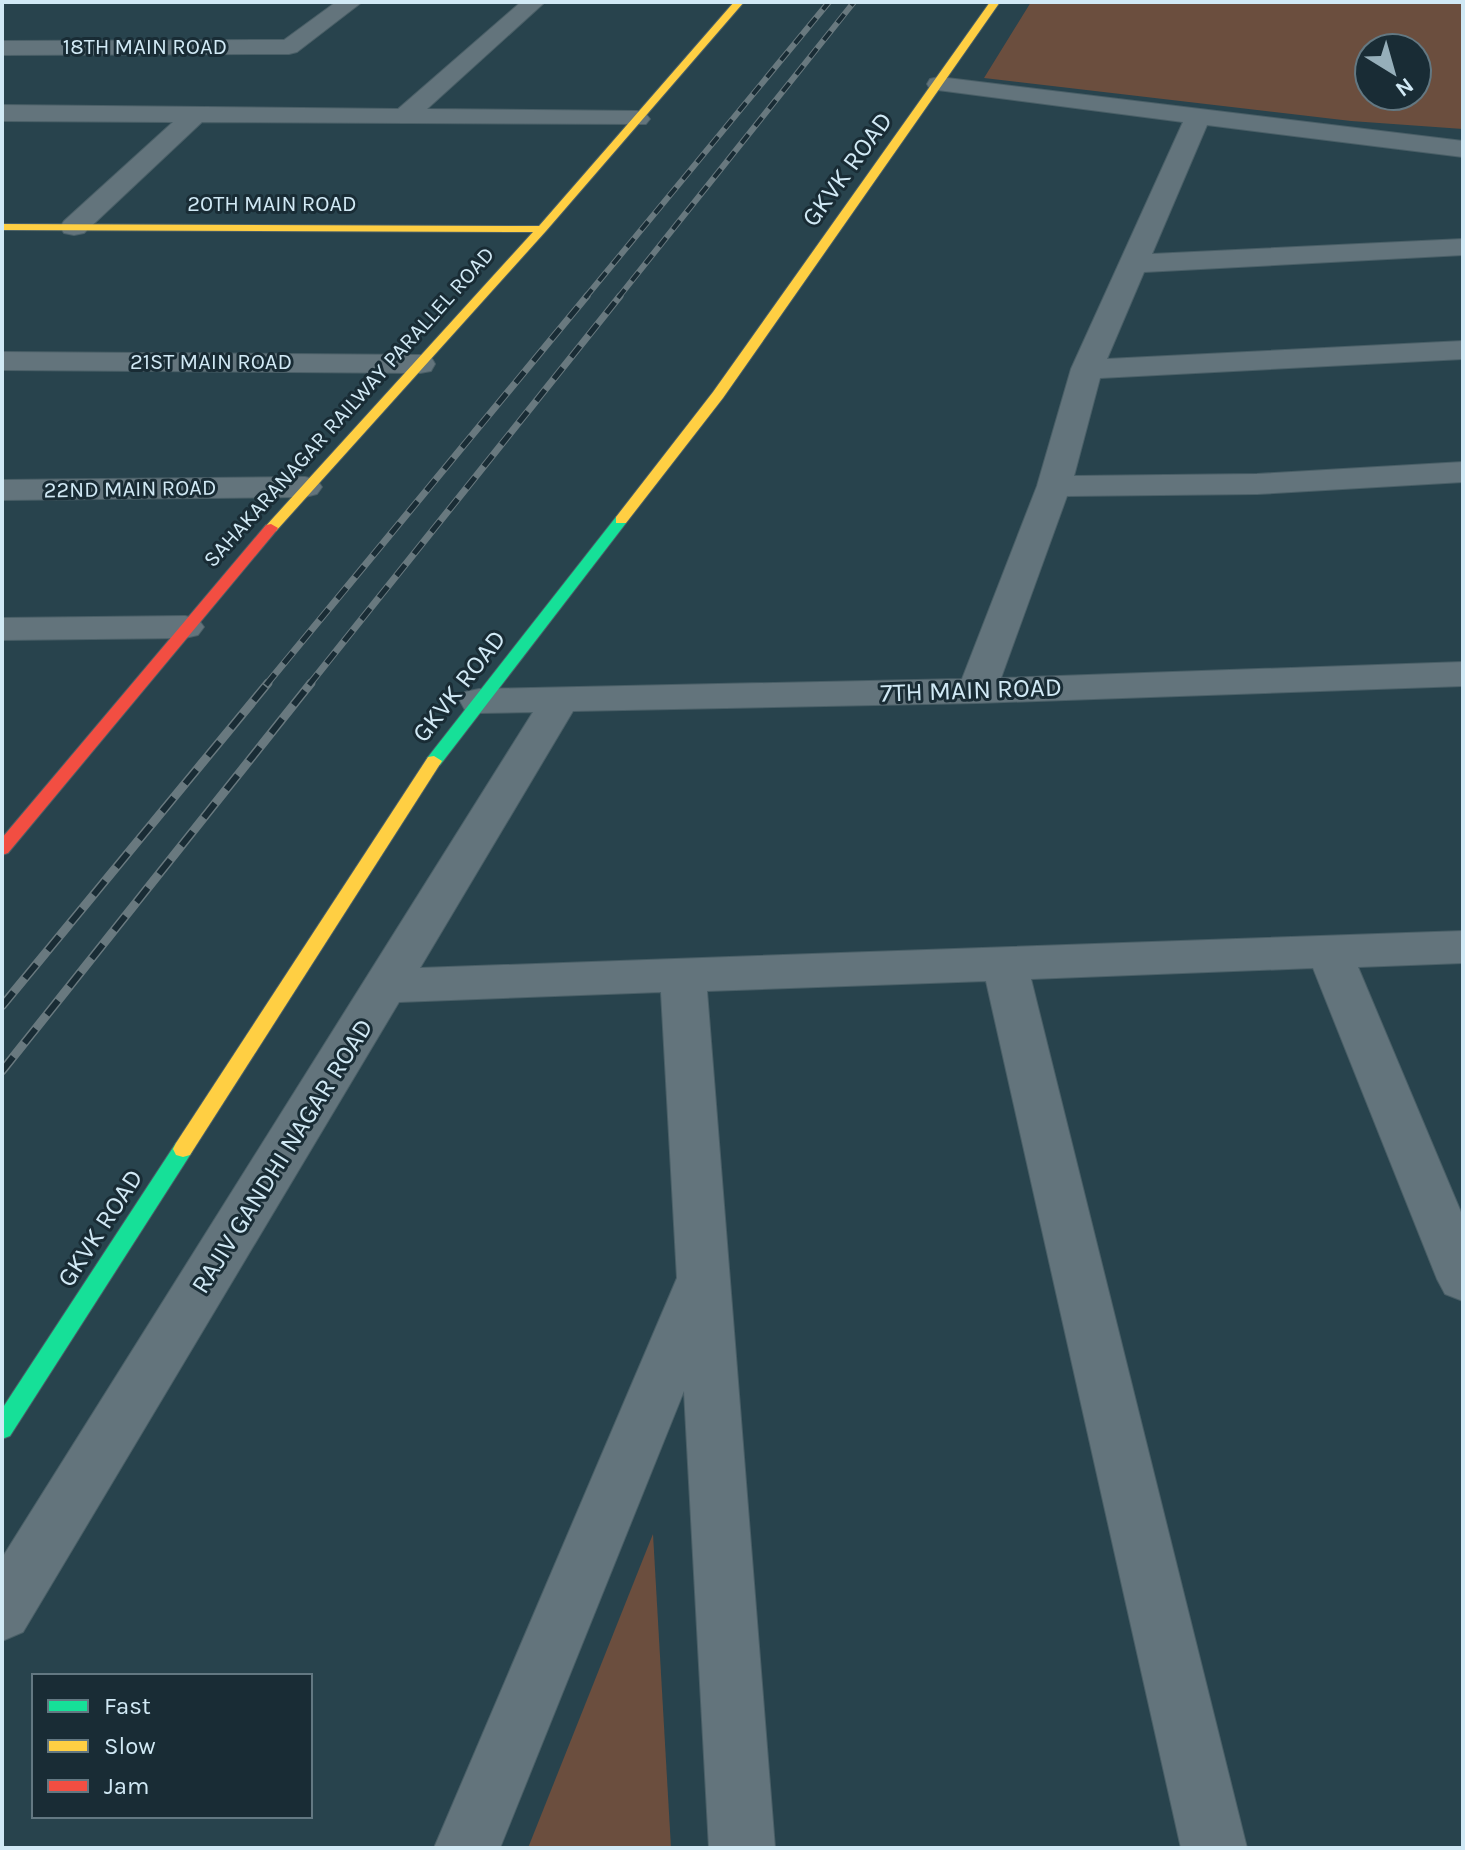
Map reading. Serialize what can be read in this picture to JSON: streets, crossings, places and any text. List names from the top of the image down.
{
  "streets": {
    "street": [
      "18TH MAIN ROAD",
      "GKVK ROAD",
      "20TH MAIN ROAD",
      "21ST MAIN ROAD",
      "SAHAKARANAGAR RAILWAY PARALLEL ROAD",
      "22ND MAIN ROAD",
      "7TH MAIN ROAD",
      "RAJIV GANDHI NAGAR ROAD"
    ]
  },
  "crossings": [
    ["GKVK ROAD", "7TH MAIN ROAD"],
    ["20TH MAIN ROAD", "SAHAKARANAGAR RAILWAY PARALLEL ROAD"],
    ["21ST MAIN ROAD", "SAHAKARANAGAR RAILWAY PARALLEL ROAD"],
    ["SAHAKARANAGAR RAILWAY PARALLEL ROAD", "22ND MAIN ROAD"],
    ["7TH MAIN ROAD", "RAJIV GANDHI NAGAR ROAD"]
  ],
  "legend": ["Fast", "Slow", "Jam"],
  "north": "bottom right"
}
